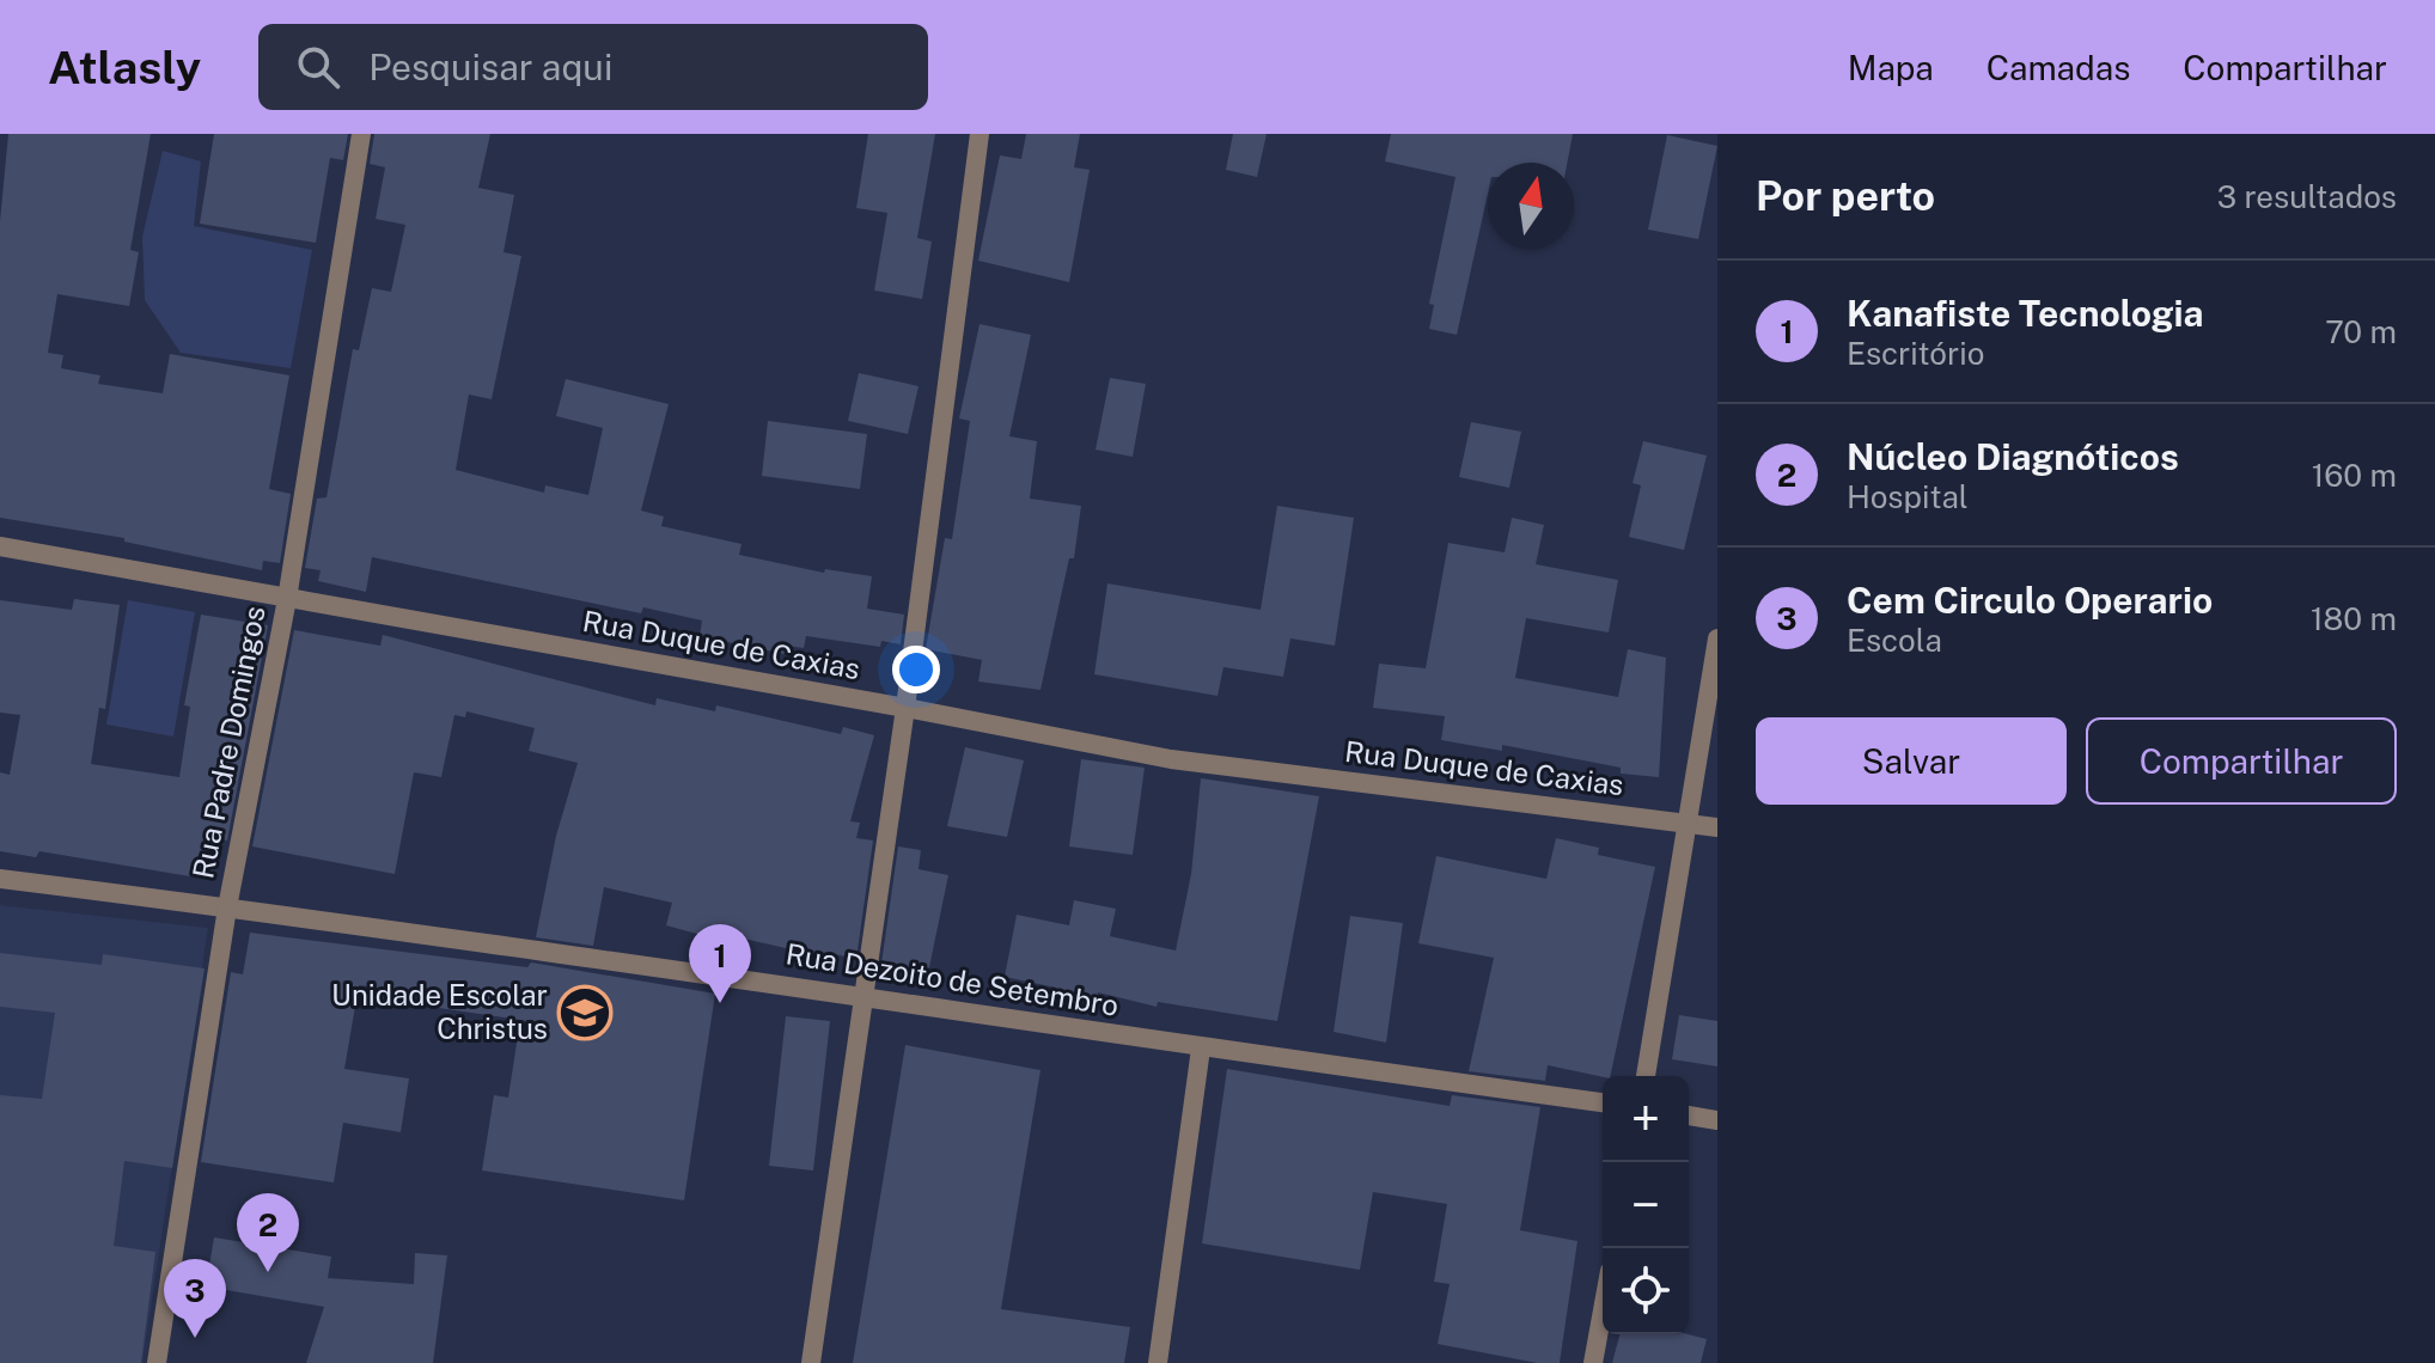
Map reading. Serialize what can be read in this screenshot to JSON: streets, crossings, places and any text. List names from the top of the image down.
{
  "streets": {
    "street": ["Rua Duque de Caxias", "Rua Padre Domingos", "Rua Dezoito de Setembro"]
  },
  "crossings": [
    ["Rua Duque de Caxias", "Rua Padre Domingos"],
    ["Rua Padre Domingos", "Rua Dezoito de Setembro"]
  ],
  "places": {
    "school or university": ["Unidade Escolar Christus"]
  },
  "north": "top",
  "page": {
    "header": "Atlasly",
    "search": "Pesquisar aqui",
    "nav": ["Mapa", "Camadas", "Compartilhar"],
    "heading": ["Por perto", "3 resultados"],
    "list": [
      {
        "mark": "1",
        "name": "Kanafiste Tecnologia",
        "note": "Escritório",
        "value": "70 m"
      },
      {
        "mark": "2",
        "name": "Núcleo Diagnóticos",
        "note": "Hospital",
        "value": "160 m"
      },
      {
        "mark": "3",
        "name": "Cem Circulo Operario",
        "note": "Escola",
        "value": "180 m"
      }
    ],
    "buttons": ["Salvar", "Compartilhar"],
    "pins": ["1", "2", "3"],
    "map_buttons": ["+", "−"]
  }
}
